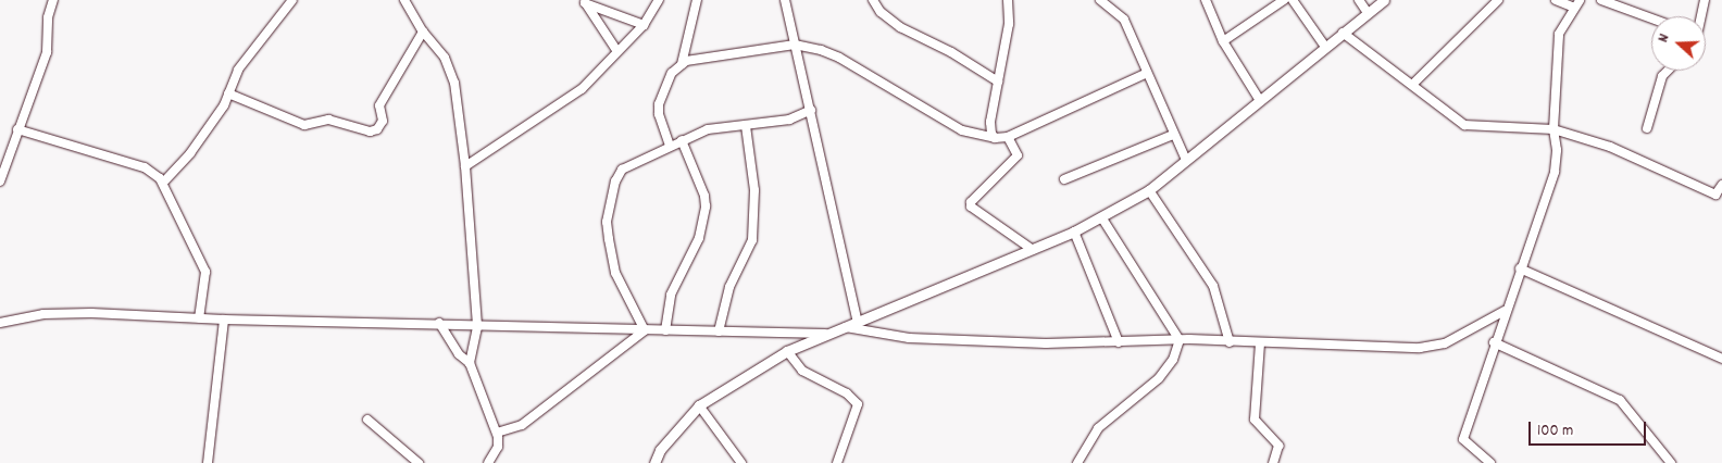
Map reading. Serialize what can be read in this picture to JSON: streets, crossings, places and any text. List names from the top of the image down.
{
  "scale_bar": "100 m",
  "north": "left"
}
